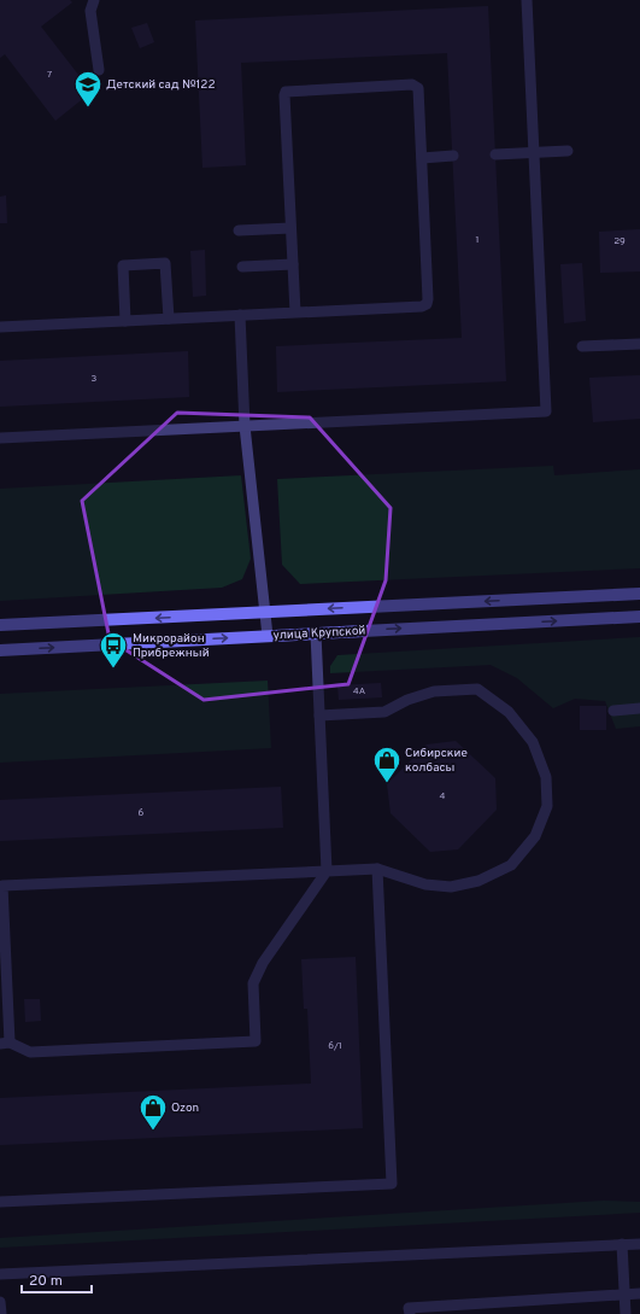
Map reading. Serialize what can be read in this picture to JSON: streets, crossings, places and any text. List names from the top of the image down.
{
  "streets": {
    "main road": ["улица Крупской"]
  },
  "places": {
    "school or university": ["Детский сад №122"],
    "bus stop": ["Микрорайон Прибрежный"],
    "shop": ["Сибирские колбасы", "Ozon"]
  },
  "house_numbers": [
    "7",
    "1",
    "29",
    "3",
    "4А",
    "4",
    "6",
    "6/1"
  ],
  "scale_bar": "20 m"
}
